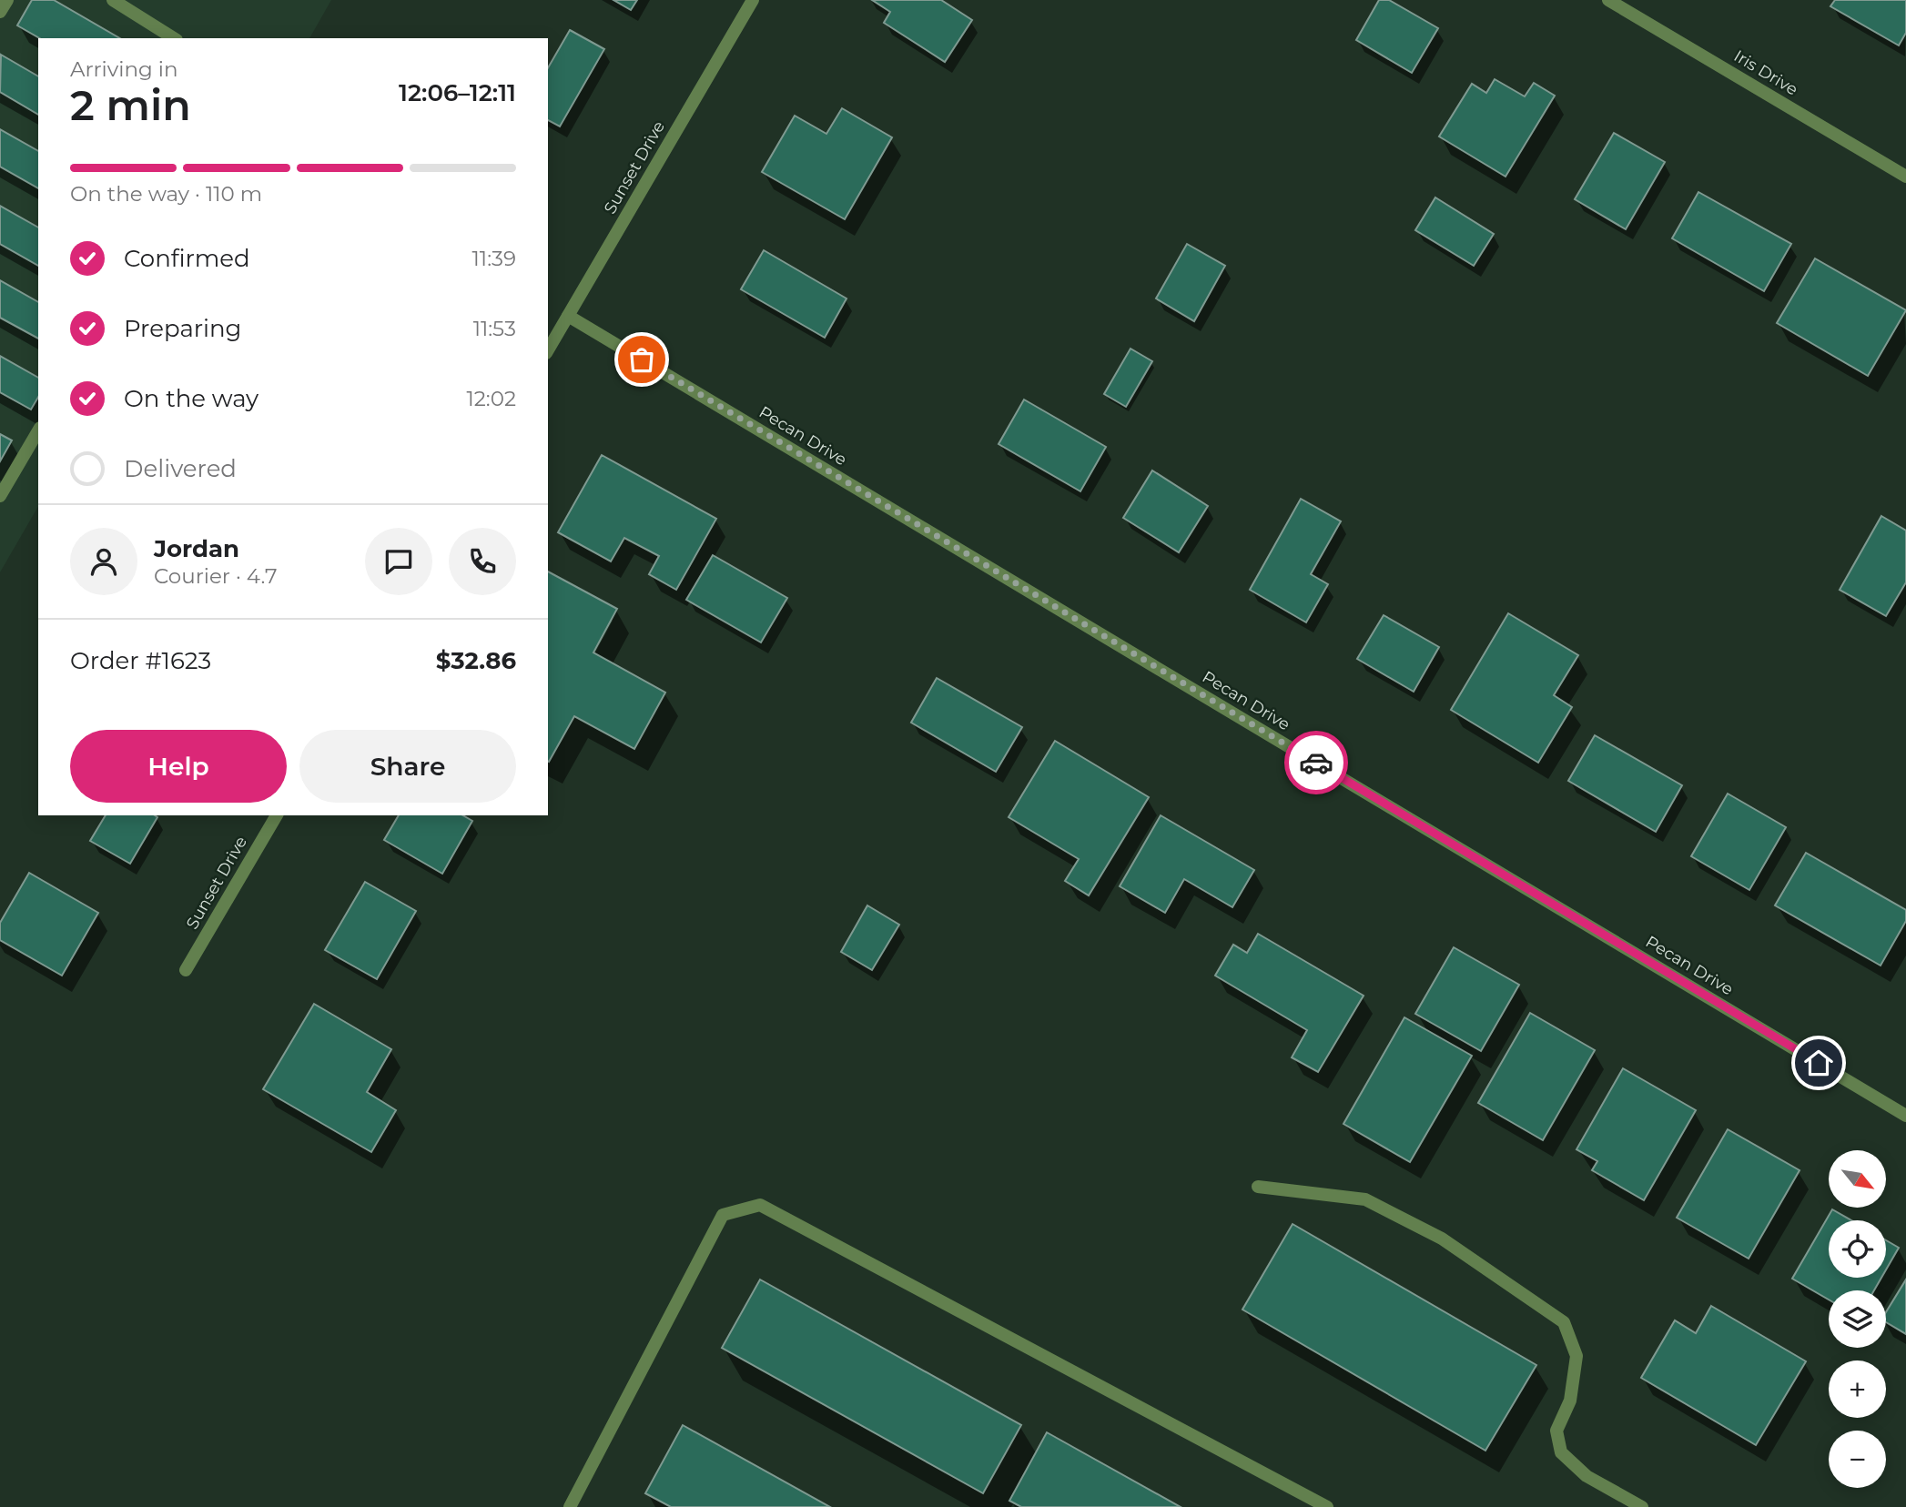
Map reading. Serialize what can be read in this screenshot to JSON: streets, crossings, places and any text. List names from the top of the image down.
{
  "streets": {
    "street": ["Iris Drive", "Sunset Drive", "Pecan Drive"]
  },
  "crossings": [
    ["Sunset Drive", "Pecan Drive"]
  ],
  "north": "bottom right",
  "page": {
    "heading": ["2 min", "Arriving in", "12:06–12:11"],
    "panel": [
      "Jordan",
      "Courier · 4.7",
      "Order #1623",
      "$32.86"
    ],
    "bar": "On the way · 110 m",
    "list": [
      ["Confirmed", "11:39"],
      ["Preparing", "11:53"],
      ["On the way", "12:02"],
      "Delivered"
    ],
    "buttons": ["Help", "Share"],
    "map_buttons": ["+", "−"]
  }
}
